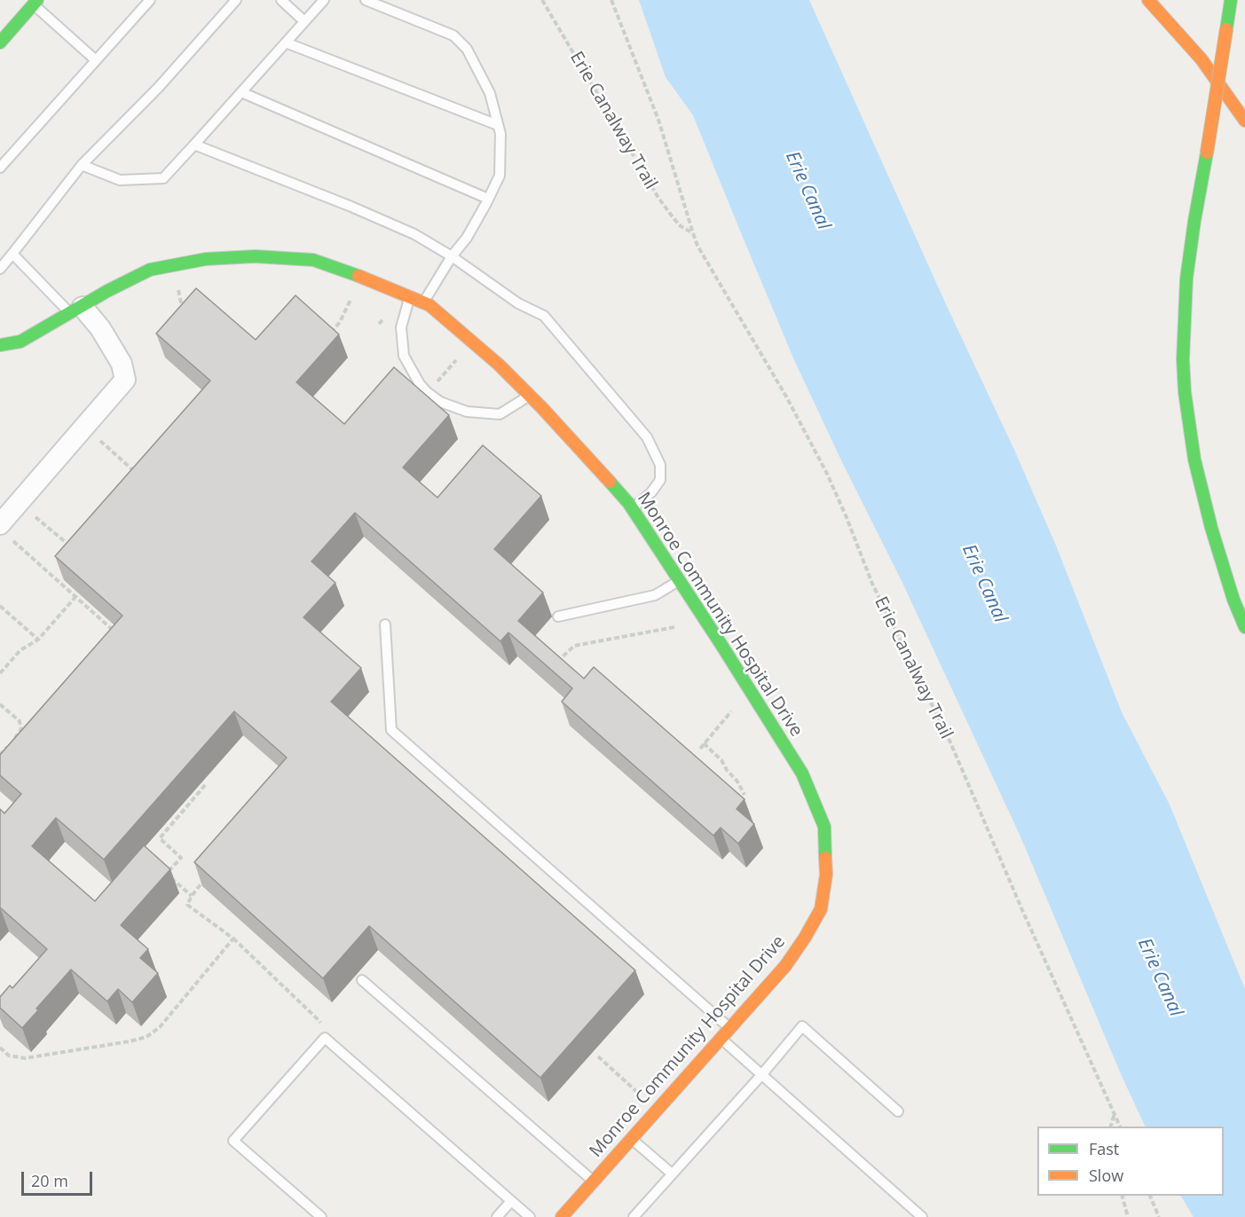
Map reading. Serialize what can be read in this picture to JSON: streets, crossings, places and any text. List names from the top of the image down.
{
  "streets": {
    "main road": ["Monroe Community Hospital Drive"],
    "path": ["Erie Canalway Trail"]
  },
  "water": ["Erie Canal"],
  "legend": ["Fast", "Slow"],
  "scale_bar": "20 m"
}
